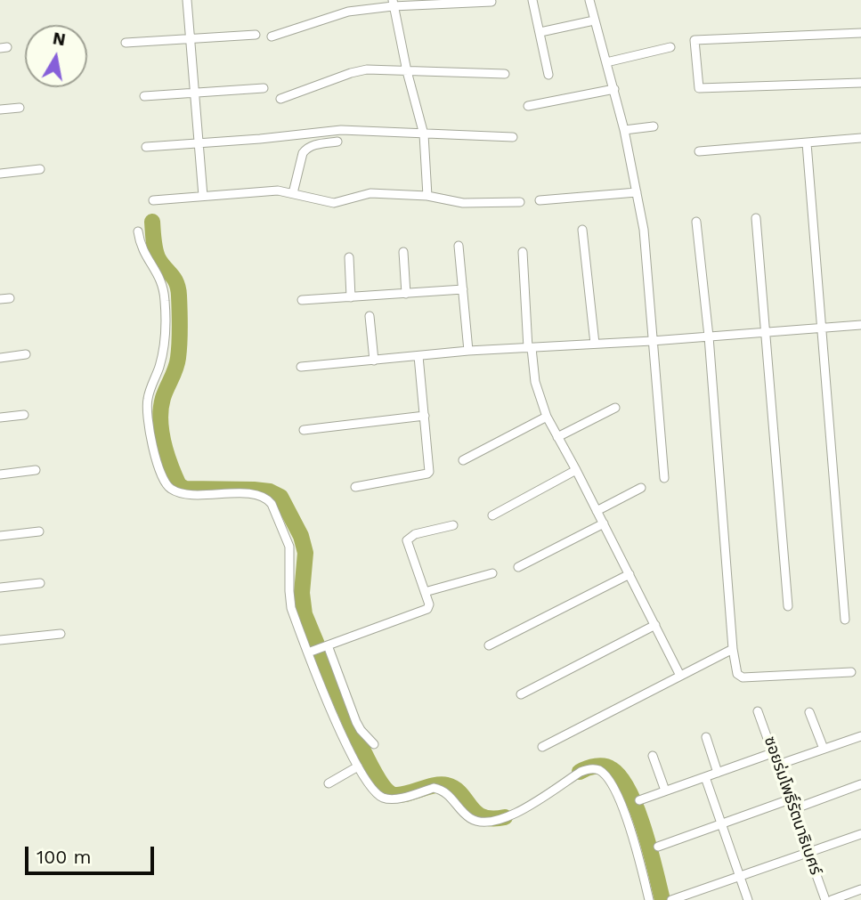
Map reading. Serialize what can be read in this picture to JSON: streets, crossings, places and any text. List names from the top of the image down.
{
  "streets": {
    "street": ["ซอยร่มโพธิ์รัตนาธิเบศร์"]
  },
  "scale_bar": "100 m",
  "north": "top"
}
